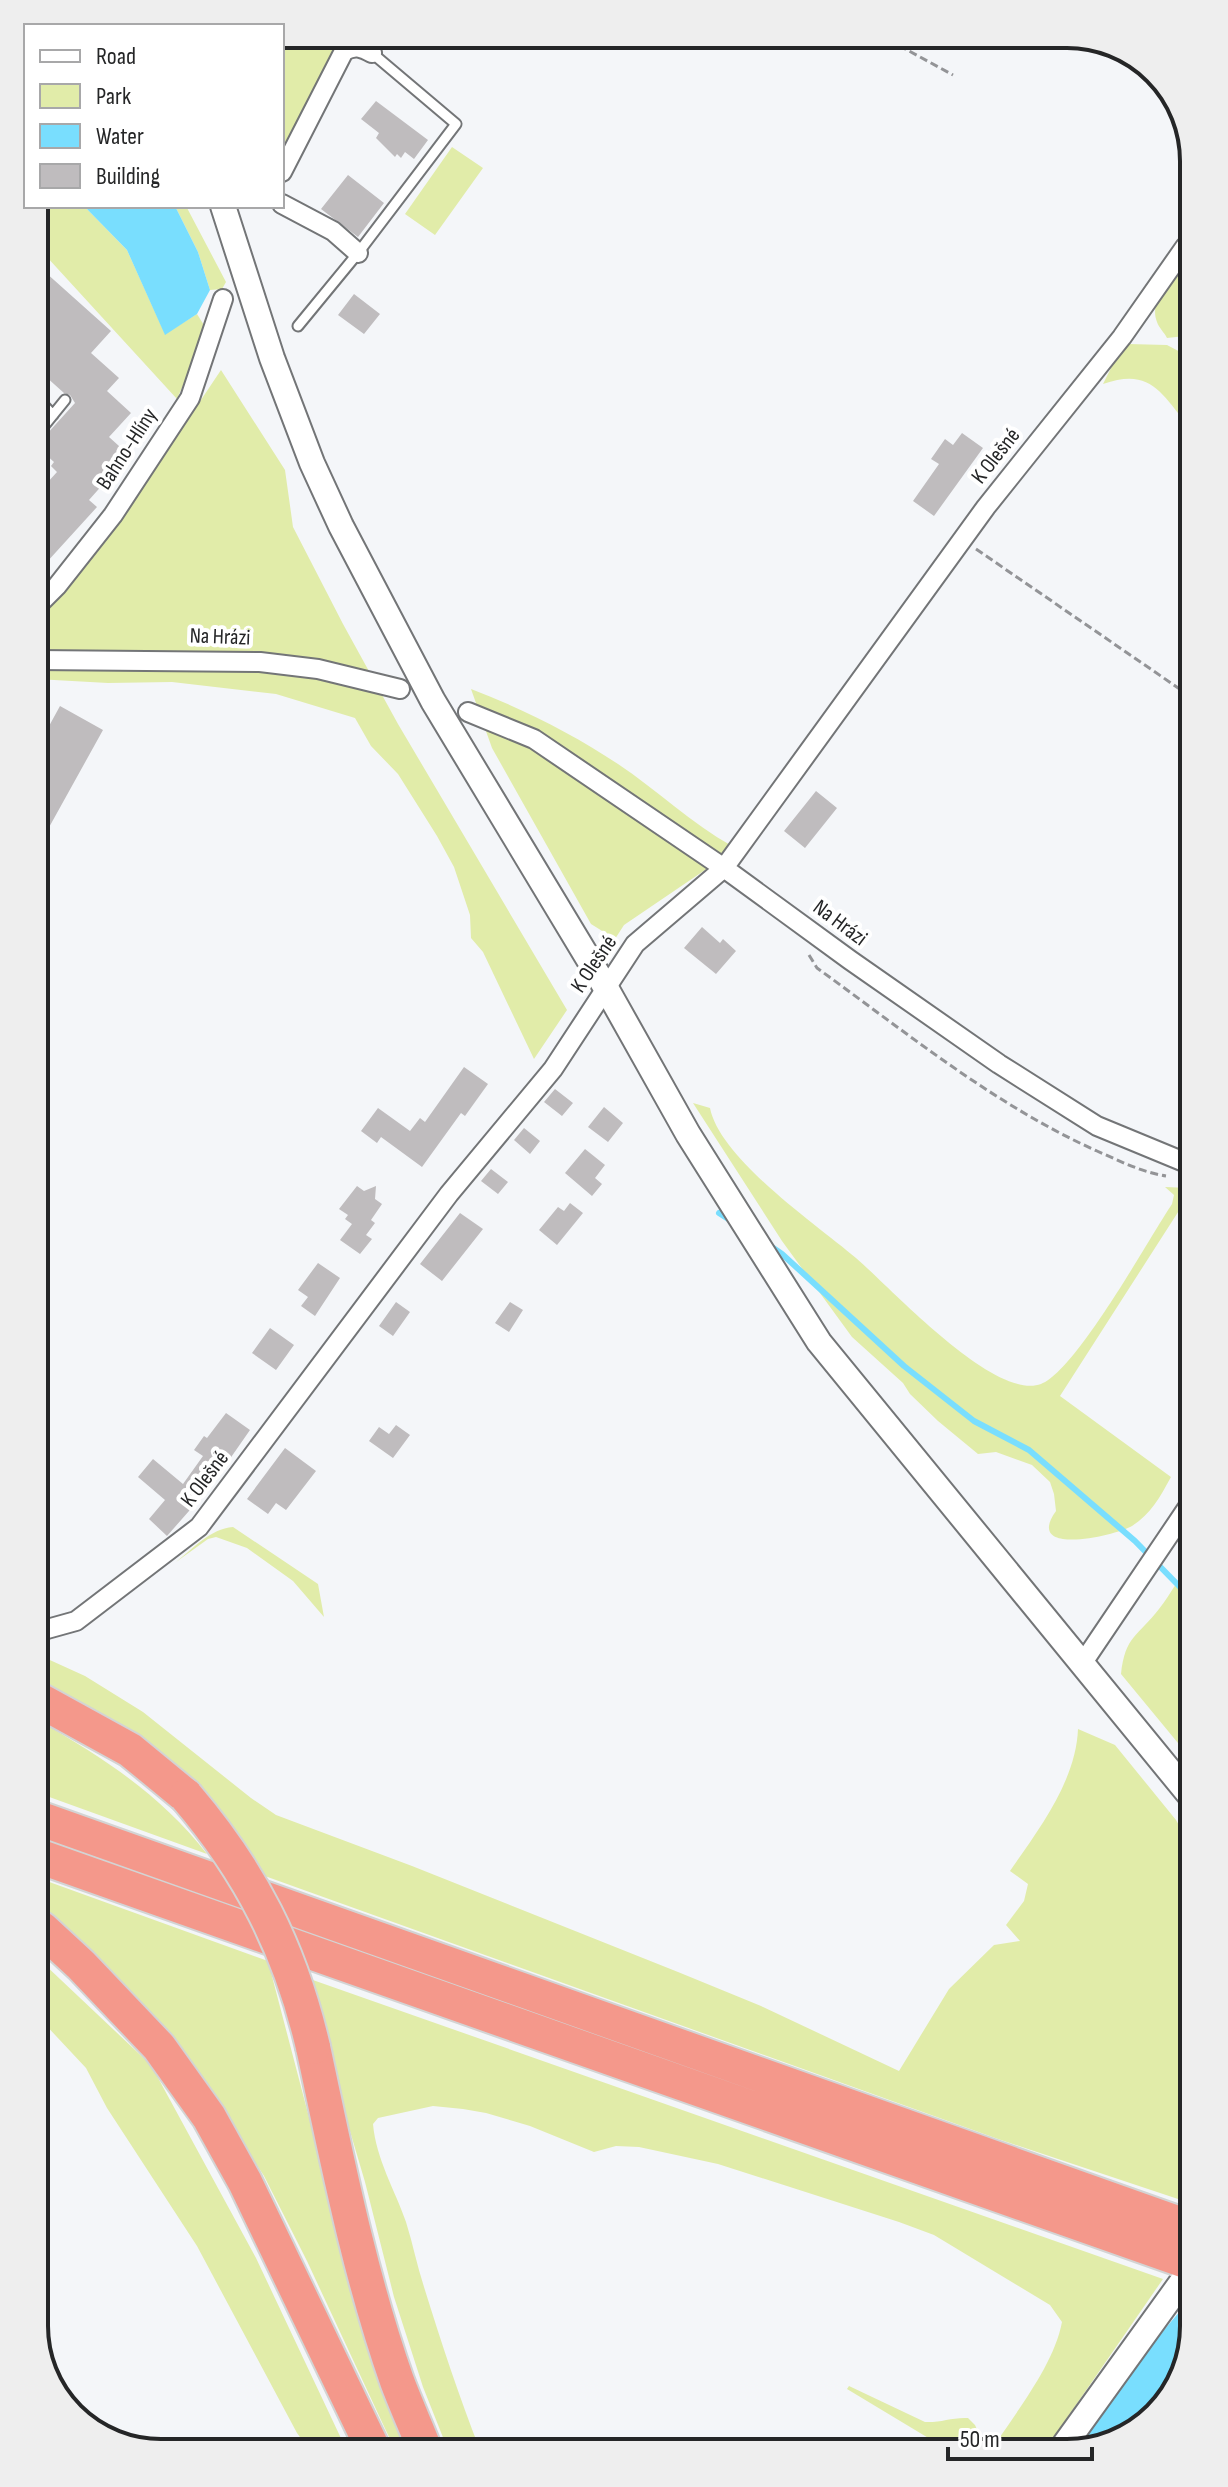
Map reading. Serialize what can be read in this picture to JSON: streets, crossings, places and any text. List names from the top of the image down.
{
  "streets": {
    "street": ["Bahno-Hlíny", "K Olešné", "Na Hrázi"]
  },
  "crossings": [
    ["K Olešné", "Na Hrázi"]
  ],
  "legend": [
    "Road",
    "Park",
    "Water",
    "Building"
  ],
  "scale_bar": "50 m"
}
